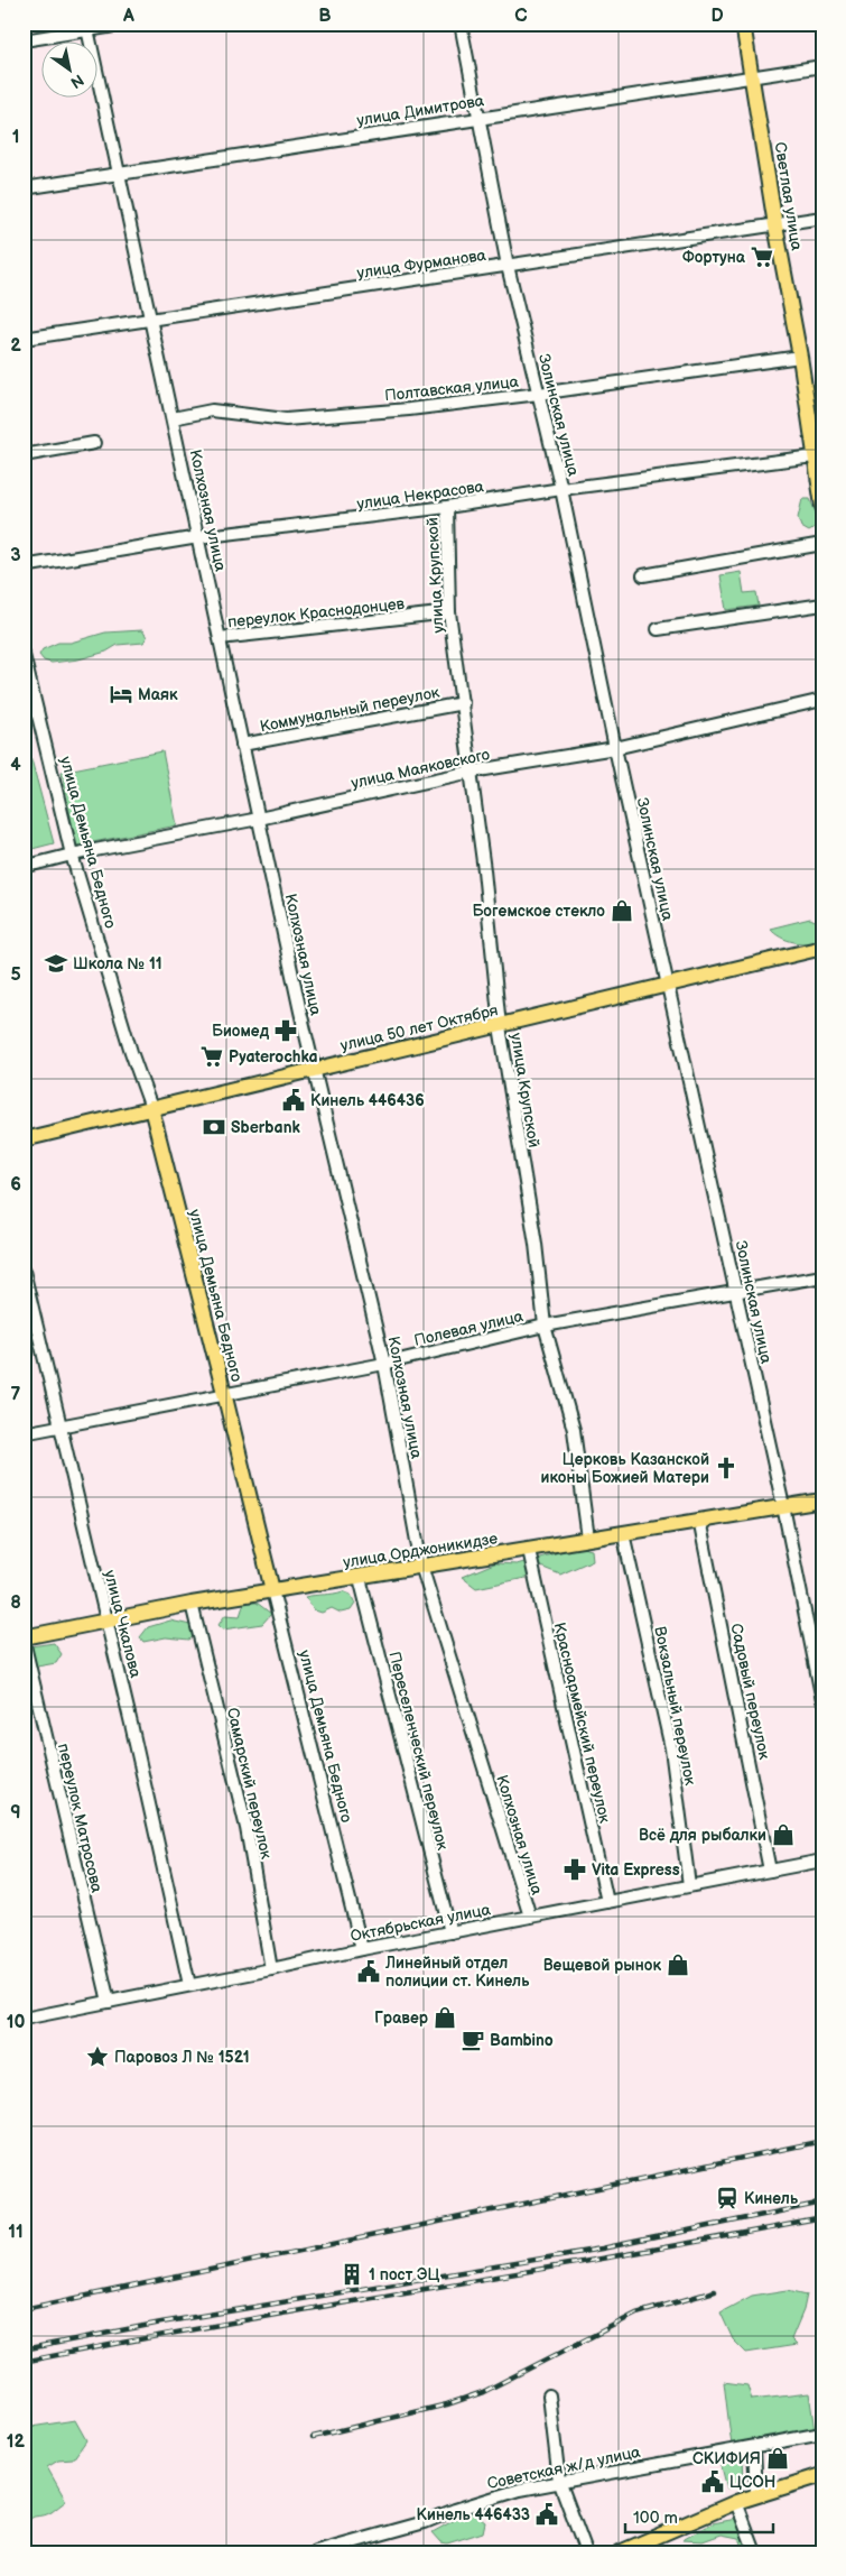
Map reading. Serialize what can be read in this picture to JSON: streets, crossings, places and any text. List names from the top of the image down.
{
  "streets": {
    "main road": [
      "Светлая улица",
      "улица Демьяна Бедного",
      "улица 50 лет Октября",
      "улица Орджоникидзе"
    ],
    "street": [
      "улица Димитрова",
      "улица Фурманова",
      "Полтавская улица",
      "Золинская улица",
      "улица Некрасова",
      "Колхозная улица",
      "улица Крупской",
      "переулок Краснодонцев",
      "Коммунальный переулок",
      "улица Маяковского",
      "Полевая улица",
      "улица Чкалова",
      "Садовый переулок",
      "Вокзальный переулок",
      "Красноармейский переулок",
      "Переселенческий переулок",
      "Самарский переулок",
      "переулок Матросова",
      "Октябрьская улица",
      "Советская ж/д улица"
    ]
  },
  "crossings": [
    ["улица Димитрова", "Светлая улица"],
    ["улица Димитрова", "Золинская улица"],
    ["улица Димитрова", "Колхозная улица"],
    ["Светлая улица", "улица Фурманова"],
    ["Светлая улица", "Полтавская улица"],
    ["Светлая улица", "улица Некрасова"],
    ["улица Фурманова", "Золинская улица"],
    ["улица Фурманова", "Колхозная улица"],
    ["Полтавская улица", "Золинская улица"],
    ["Полтавская улица", "Колхозная улица"],
    ["Золинская улица", "улица Некрасова"],
    ["Золинская улица", "улица Маяковского"],
    ["Золинская улица", "улица 50 лет Октября"],
    ["Золинская улица", "Полевая улица"],
    ["Золинская улица", "улица Орджоникидзе"],
    ["улица Некрасова", "Колхозная улица"],
    ["улица Некрасова", "улица Крупской"],
    ["Колхозная улица", "переулок Краснодонцев"],
    ["Колхозная улица", "Коммунальный переулок"],
    ["Колхозная улица", "улица Маяковского"],
    ["Колхозная улица", "улица 50 лет Октября"],
    ["Колхозная улица", "Полевая улица"],
    ["Колхозная улица", "улица Орджоникидзе"],
    ["Колхозная улица", "Октябрьская улица"],
    ["улица Крупской", "переулок Краснодонцев"],
    ["улица Крупской", "Коммунальный переулок"],
    ["улица Крупской", "улица Маяковского"],
    ["улица Крупской", "улица 50 лет Октября"],
    ["улица Крупской", "Полевая улица"],
    ["улица Крупской", "улица Орджоникидзе"],
    ["улица Маяковского", "улица Демьяна Бедного"],
    ["улица Демьяна Бедного", "улица 50 лет Октября"],
    ["улица Демьяна Бедного", "Полевая улица"],
    ["улица Демьяна Бедного", "улица Орджоникидзе"],
    ["улица Демьяна Бедного", "Октябрьская улица"],
    ["Полевая улица", "улица Чкалова"],
    ["улица Орджоникидзе", "улица Чкалова"],
    ["улица Орджоникидзе", "Садовый переулок"],
    ["улица Орджоникидзе", "Вокзальный переулок"],
    ["улица Орджоникидзе", "Красноармейский переулок"],
    ["улица Орджоникидзе", "Переселенческий переулок"],
    ["улица Орджоникидзе", "Самарский переулок"],
    ["улица Орджоникидзе", "переулок Матросова"],
    ["улица Чкалова", "Октябрьская улица"],
    ["Садовый переулок", "Октябрьская улица"],
    ["Вокзальный переулок", "Октябрьская улица"],
    ["Красноармейский переулок", "Октябрьская улица"],
    ["Переселенческий переулок", "Октябрьская улица"],
    ["Самарский переулок", "Октябрьская улица"],
    ["переулок Матросова", "Октябрьская улица"]
  ],
  "places": {
    "supermarket": ["Фортуна", "Pyaterochka"],
    "hotel": ["Маяк"],
    "shop": [
      "Богемское стекло",
      "Всё для рыбалки",
      "Вещевой рынок",
      "Гравер",
      "СКИФИЯ"
    ],
    "school or university": ["Школа № 11"],
    "pharmacy": ["Биомед", "Vita Express"],
    "public building": [
      "Кинель 446436",
      "Линейный отдел полиции ст. Кинель",
      "ЦСОН",
      "Кинель 446433"
    ],
    "bank": ["Sberbank"],
    "church": ["Церковь Казанской иконы Божией Матери"],
    "cafe": ["Bambino"],
    "place": ["Паровоз Л № 1521"],
    "station": ["Кинель"],
    "building": ["1 пост ЭЦ"]
  },
  "scale_bar": "100 m",
  "north": "bottom right",
  "grid": {
    "columns": [
      "A",
      "B",
      "C",
      "D"
    ],
    "rows": [
      "1",
      "2",
      "3",
      "4",
      "5",
      "6",
      "7",
      "8",
      "9",
      "10",
      "11",
      "12"
    ]
  }
}
